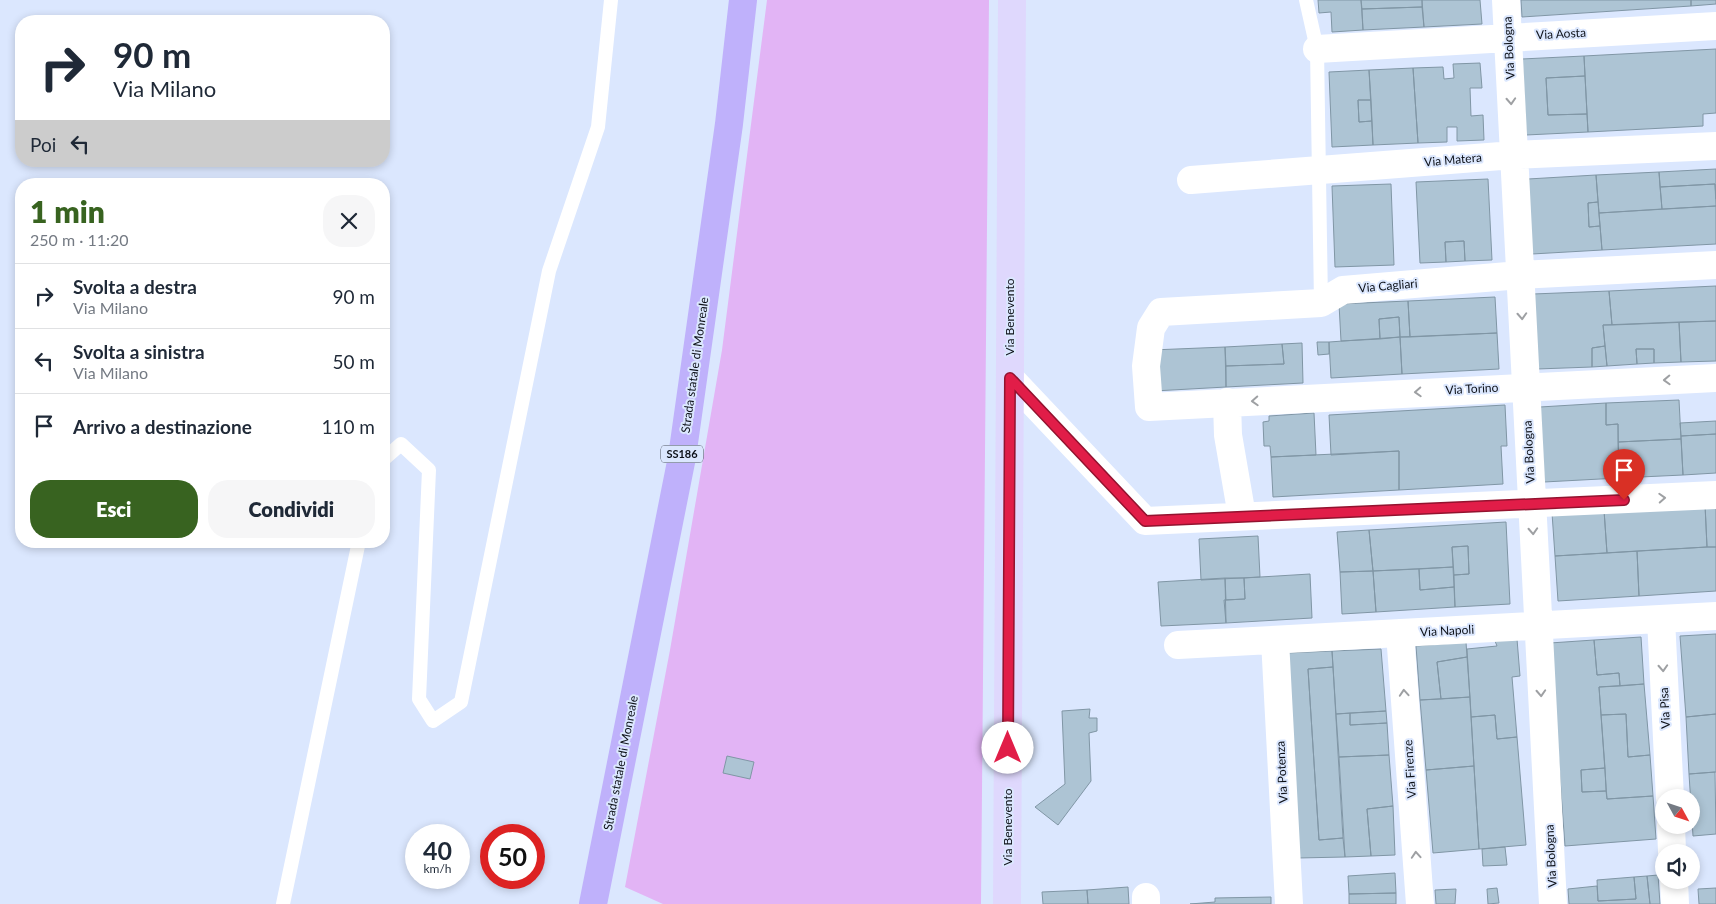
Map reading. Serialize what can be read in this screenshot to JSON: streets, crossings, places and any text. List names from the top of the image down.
{
  "streets": {
    "main road": ["Via Benevento", "Strada statale di Monreale", "SS186"],
    "street": [
      "Via Aosta",
      "Via Bologna",
      "Via Matera",
      "Via Cagliari",
      "Via Torino",
      "Via Napoli",
      "Via Pisa",
      "Via Firenze",
      "Via Potenza"
    ]
  },
  "crossings": [
    ["Via Aosta", "Via Bologna"],
    ["Via Bologna", "Via Matera"],
    ["Via Bologna", "Via Cagliari"],
    ["Via Bologna", "Via Torino"],
    ["Via Bologna", "Via Napoli"],
    ["Via Cagliari", "Via Torino"],
    ["Via Napoli", "Via Pisa"],
    ["Via Napoli", "Via Firenze"],
    ["Via Napoli", "Via Potenza"]
  ],
  "one_way": ["Via Bologna", "Via Pisa", "Via Firenze"],
  "north": "bottom right",
  "page": {
    "turn": ["90 m", "Via Milano"],
    "then": "Poi",
    "heading": ["1 min", "250 m · 11:20"],
    "list": [
      {
        "name": "Svolta a destra",
        "note": "Via Milano",
        "value": "90 m"
      },
      {
        "name": "Svolta a sinistra",
        "note": "Via Milano",
        "value": "50 m"
      },
      {
        "name": "Arrivo a destinazione",
        "value": "110 m"
      }
    ],
    "buttons": ["Esci", "Condividi"],
    "speed": "40 km/h",
    "limit": "50"
  }
}
